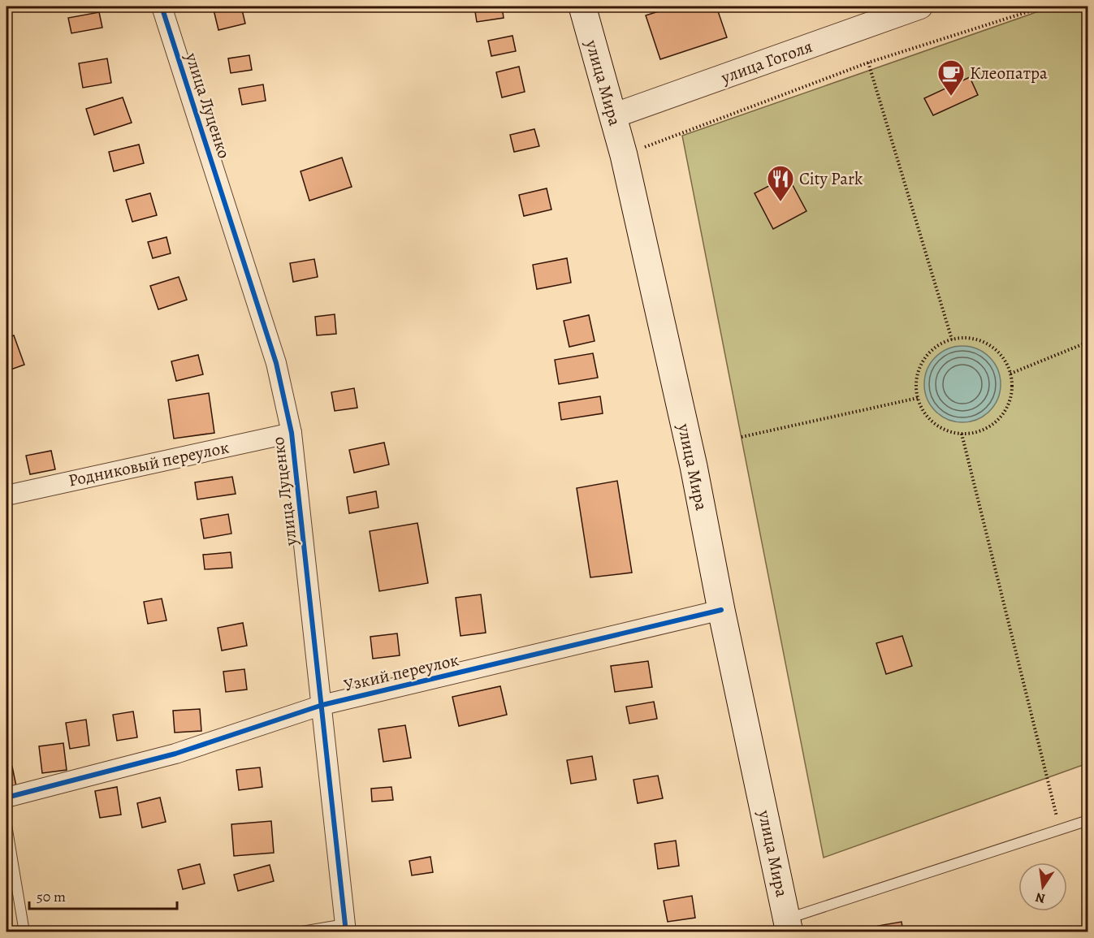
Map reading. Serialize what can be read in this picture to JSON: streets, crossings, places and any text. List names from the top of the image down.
{
  "streets": {
    "main road": ["улица Мира"],
    "street": [
      "улица Гоголя",
      "улица Луценко",
      "Родниковый переулок",
      "Узкий переулок"
    ]
  },
  "crossings": [
    ["улица Гоголя", "улица Мира"],
    ["улица Мира", "Узкий переулок"],
    ["улица Луценко", "Родниковый переулок"],
    ["улица Луценко", "Узкий переулок"]
  ],
  "places": {
    "cafe": ["Клеопатра"],
    "restaurant": ["City Park"]
  },
  "scale_bar": "50 m",
  "north": "bottom"
}
